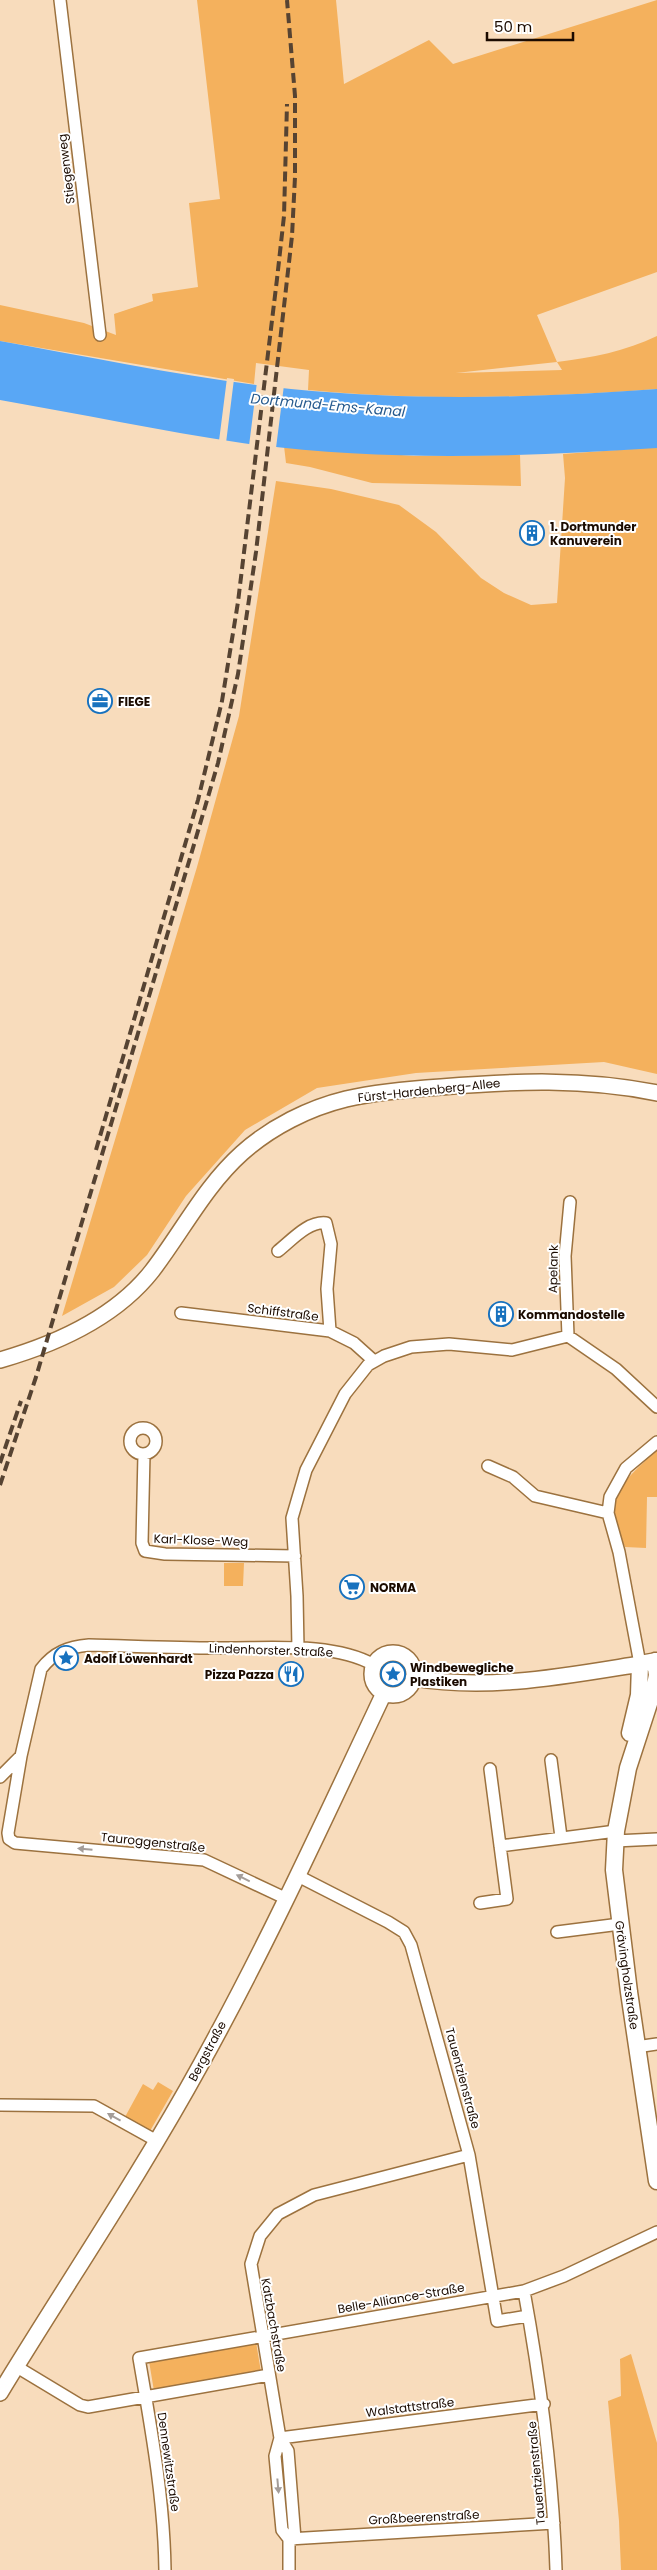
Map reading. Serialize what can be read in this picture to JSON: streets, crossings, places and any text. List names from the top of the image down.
{
  "streets": {
    "main road": ["Grävingholzstraße"],
    "street": [
      "Stiegenweg",
      "Fürst-Hardenberg-Allee",
      "Apelank",
      "Schiffstraße",
      "Karl-Klose-Weg",
      "Lindenhorster Straße",
      "Tauroggenstraße",
      "Bergstraße",
      "Tauentzienstraße",
      "Belle-Alliance-Straße",
      "Katzbachstraße",
      "Walstattstraße",
      "Dennewitzstraße",
      "Großbeerenstraße"
    ]
  },
  "crossings": [
    ["Lindenhorster Straße", "Tauroggenstraße"],
    ["Lindenhorster Straße", "Bergstraße"],
    ["Tauroggenstraße", "Bergstraße"],
    ["Bergstraße", "Tauentzienstraße"],
    ["Tauentzienstraße", "Belle-Alliance-Straße"],
    ["Tauentzienstraße", "Katzbachstraße"],
    ["Tauentzienstraße", "Walstattstraße"],
    ["Tauentzienstraße", "Großbeerenstraße"],
    ["Belle-Alliance-Straße", "Katzbachstraße"],
    ["Belle-Alliance-Straße", "Dennewitzstraße"],
    ["Katzbachstraße", "Walstattstraße"],
    ["Katzbachstraße", "Großbeerenstraße"]
  ],
  "one_way": ["Tauroggenstraße"],
  "water": ["Dortmund-Ems-Kanal"],
  "places": {
    "building": ["1. Dortmunder Kanuverein", "Kommandostelle"],
    "office": ["FIEGE"],
    "supermarket": ["NORMA"],
    "place": ["Adolf Löwenhardt", "Windbewegliche Plastiken"],
    "restaurant": ["Pizza Pazza"]
  },
  "scale_bar": "50 m"
}
